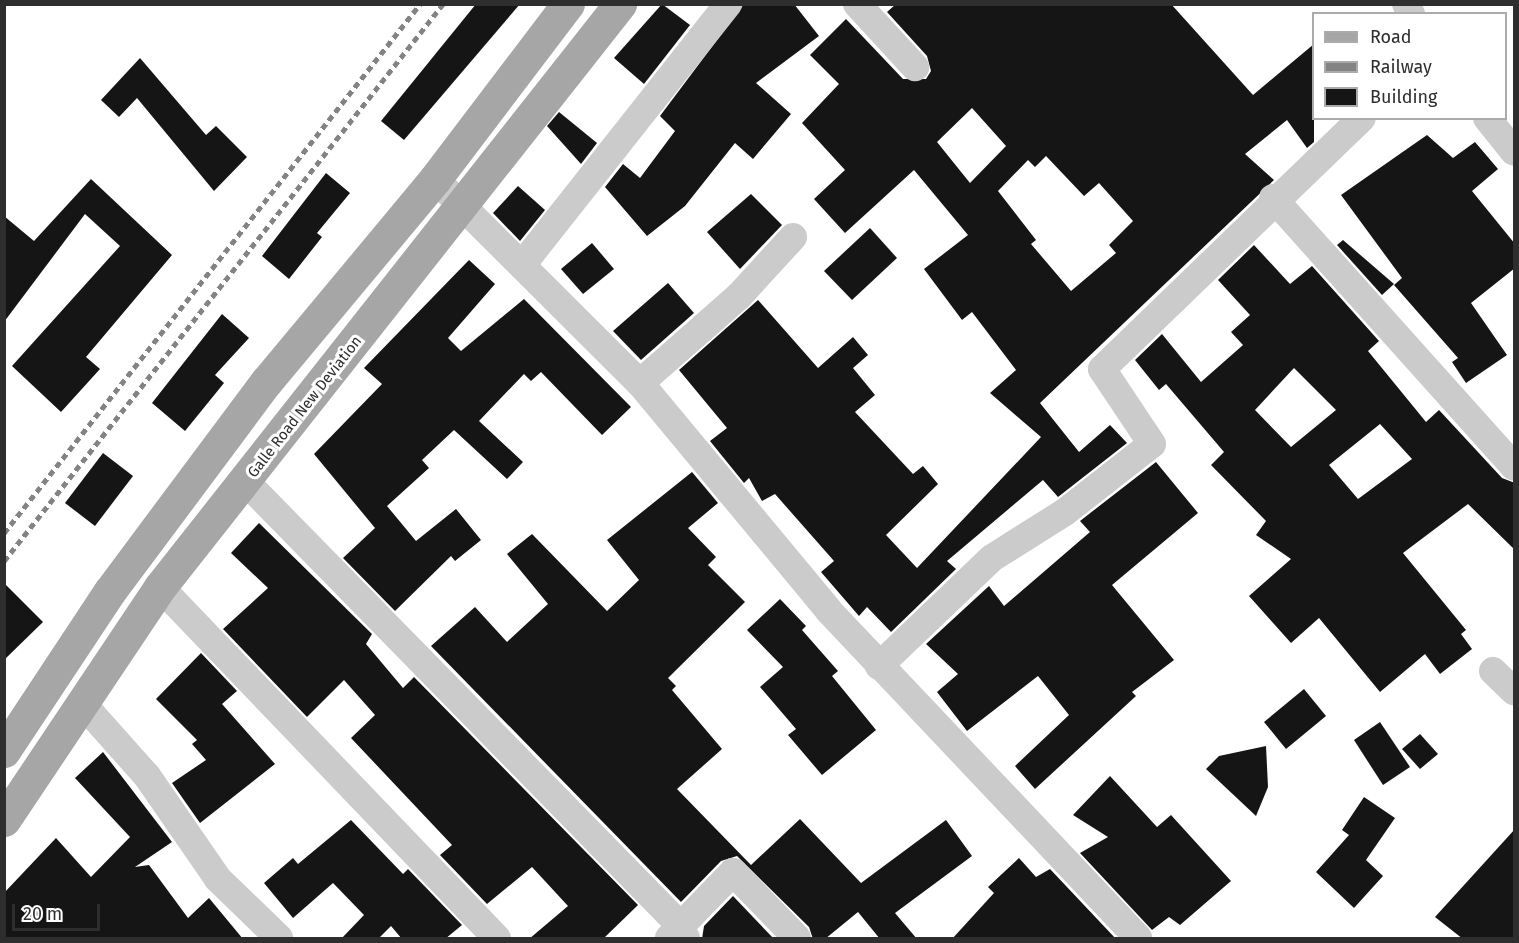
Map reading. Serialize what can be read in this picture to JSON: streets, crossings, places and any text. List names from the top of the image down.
{
  "streets": {
    "main road": ["Galle Road New Deviation"]
  },
  "legend": ["Road", "Railway", "Building"],
  "scale_bar": "20 m"
}
